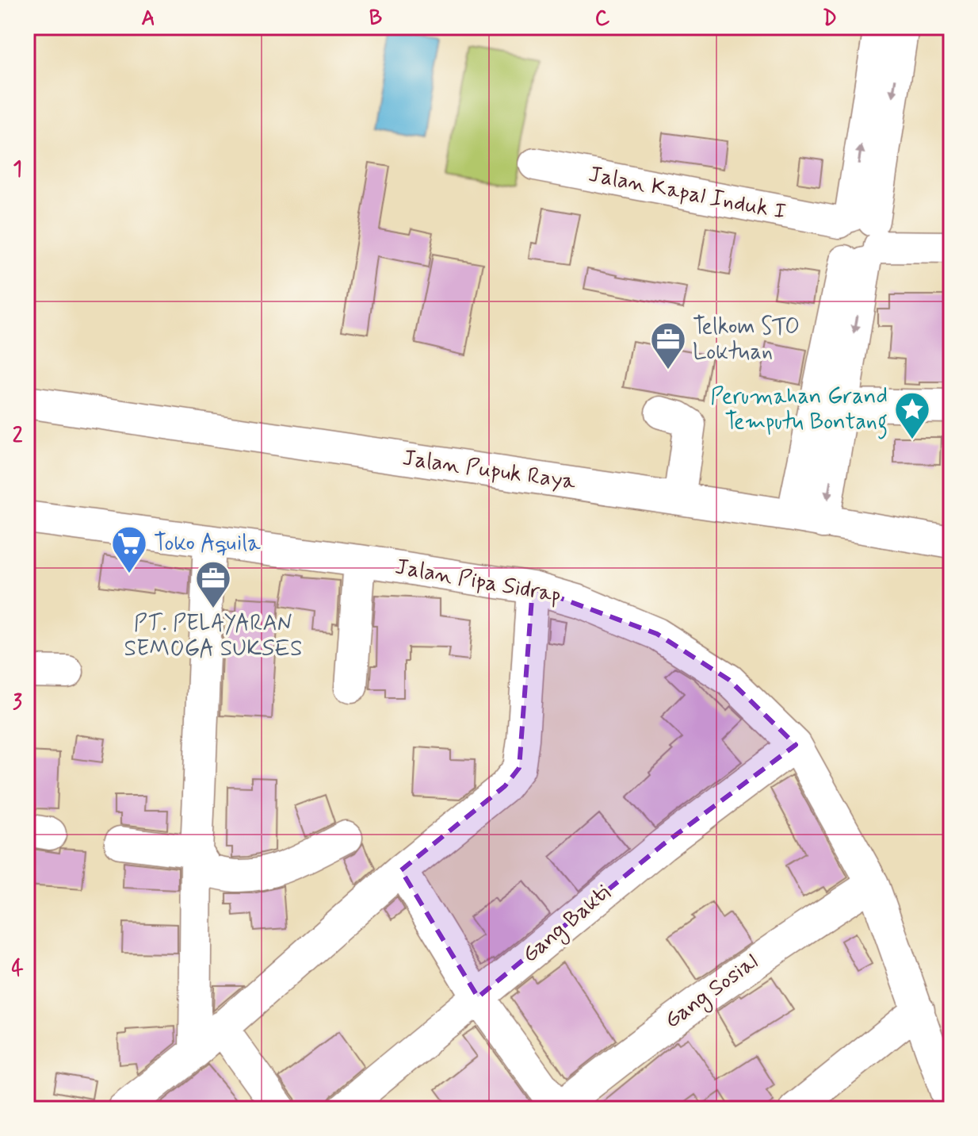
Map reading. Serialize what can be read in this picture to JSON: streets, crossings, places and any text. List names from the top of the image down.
{
  "streets": {
    "street": [
      "Jalan Kapal Induk I",
      "Jalan Pupuk Raya",
      "Jalan Pipa Sidrap",
      "Gang Bakti",
      "Gang Sosial"
    ]
  },
  "crossings": [
    ["Jalan Pipa Sidrap", "Gang Bakti"],
    ["Jalan Pipa Sidrap", "Gang Sosial"]
  ],
  "places": {
    "office": ["Telkom STO Loktuan", "PT. PELAYARAN SEMOGA SUKSES"],
    "place": ["Perumahan Grand Temputu Bontang"],
    "supermarket": ["Toko Aquila"]
  },
  "grid": {
    "columns": [
      "A",
      "B",
      "C",
      "D"
    ],
    "rows": [
      "1",
      "2",
      "3",
      "4"
    ]
  }
}
